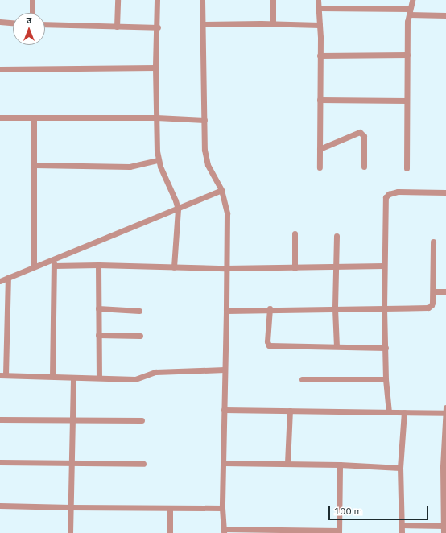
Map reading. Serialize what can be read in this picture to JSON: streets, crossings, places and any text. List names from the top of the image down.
{
  "scale_bar": "100 m",
  "north": "top"
}
